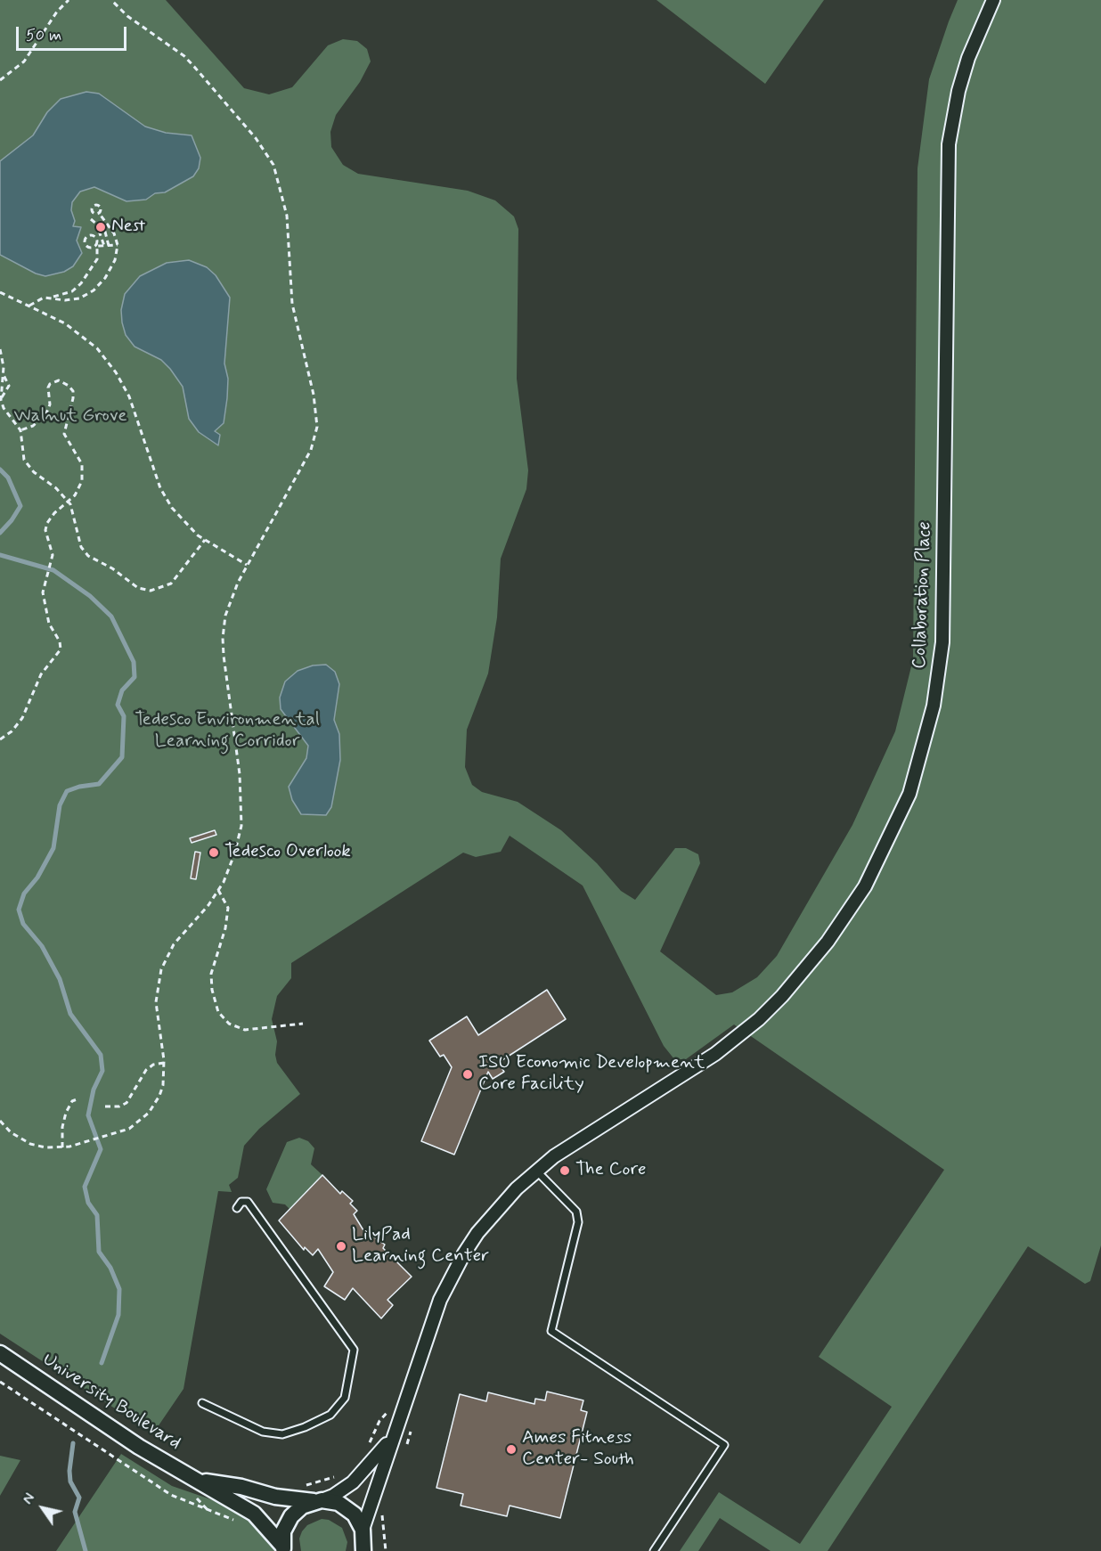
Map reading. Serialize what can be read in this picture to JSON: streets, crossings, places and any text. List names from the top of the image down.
{
  "streets": {
    "street": ["Collaboration Place", "University Boulevard"]
  },
  "crossings": [
    ["Collaboration Place", "University Boulevard"]
  ],
  "parks": ["Walnut Grove", "Tedesco Environmental Learning Corridor"],
  "places": [
    "Nest",
    "Tedesco Overlook",
    "ISU Economic Development Core Facility",
    "The Core",
    "LilyPad Learning Center",
    "Ames Fitness Center- South"
  ],
  "scale_bar": "50 m",
  "north": "top left"
}
